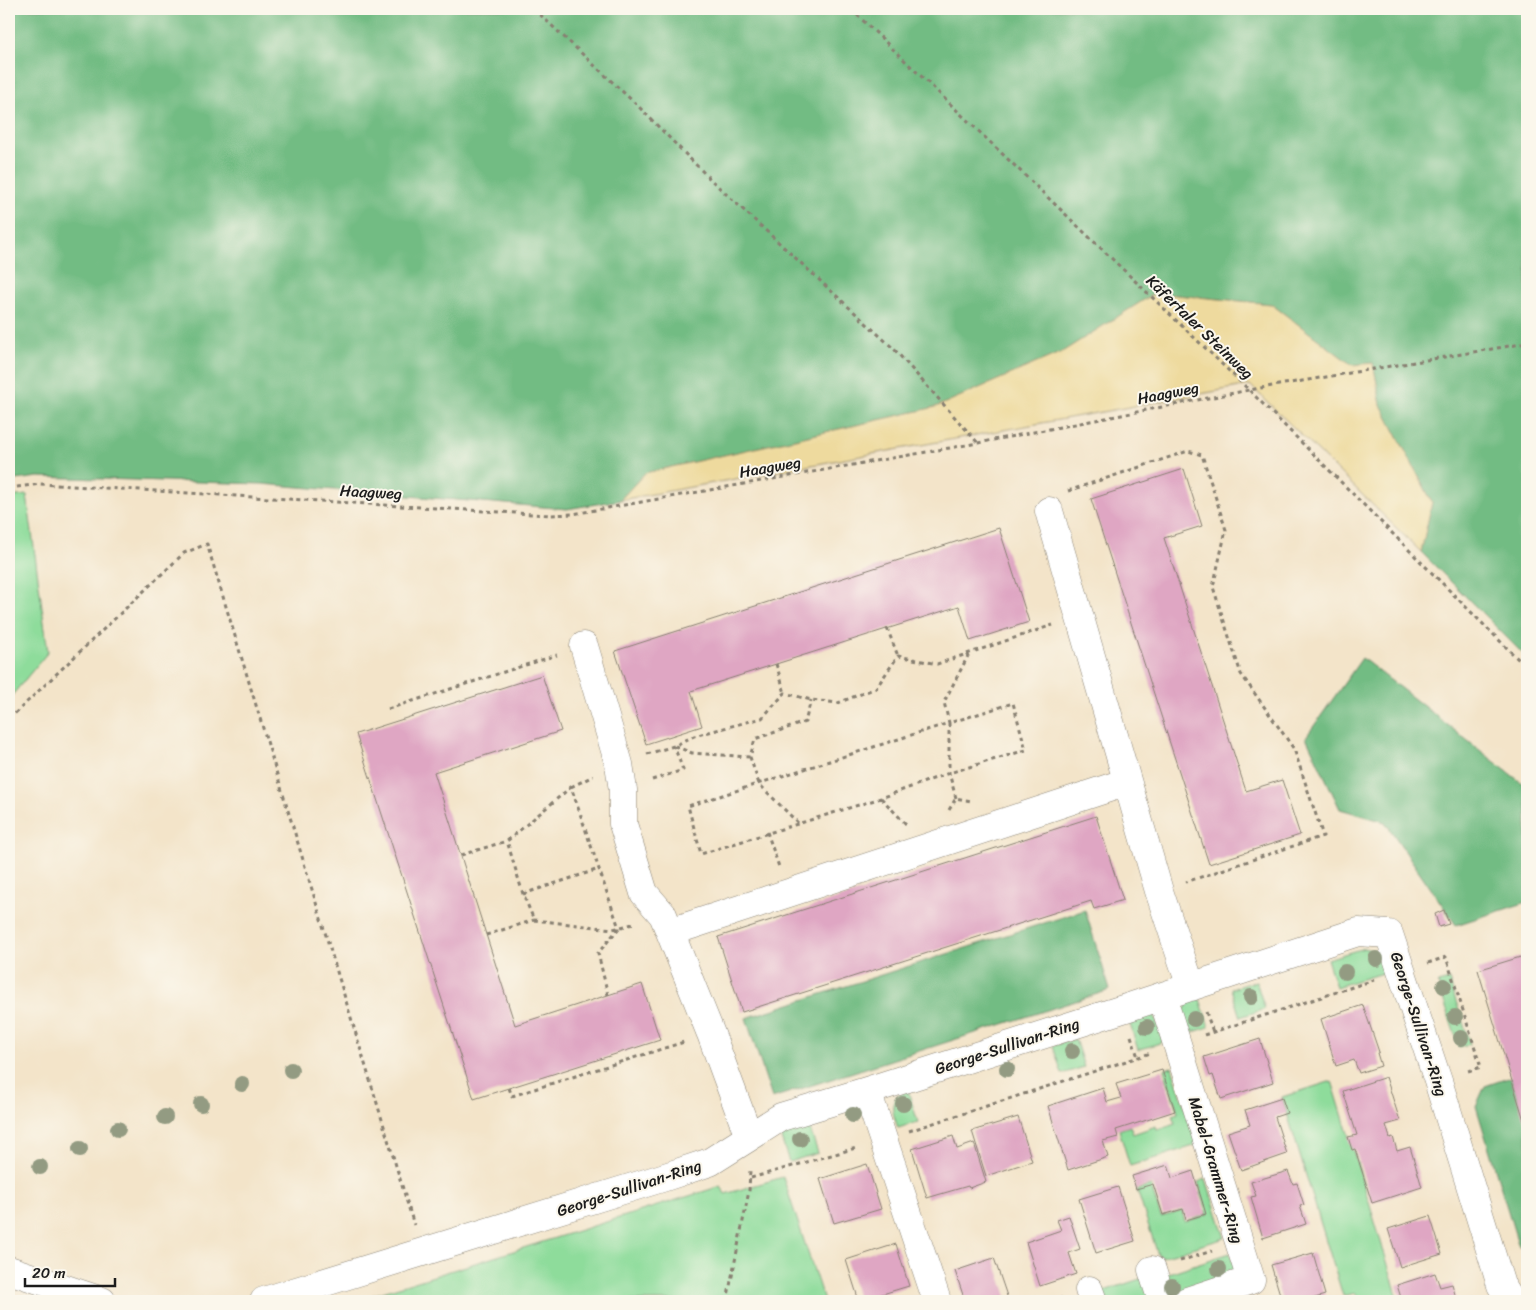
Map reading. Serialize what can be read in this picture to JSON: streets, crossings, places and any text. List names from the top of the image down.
{
  "streets": {
    "street": ["George-Sullivan-Ring", "Mabel-Grammer-Ring"],
    "path": ["Käfertaler Steinweg", "Haagweg"]
  },
  "crossings": [
    ["Käfertaler Steinweg", "Haagweg"],
    ["George-Sullivan-Ring", "Mabel-Grammer-Ring"]
  ],
  "scale_bar": "20 m"
}
